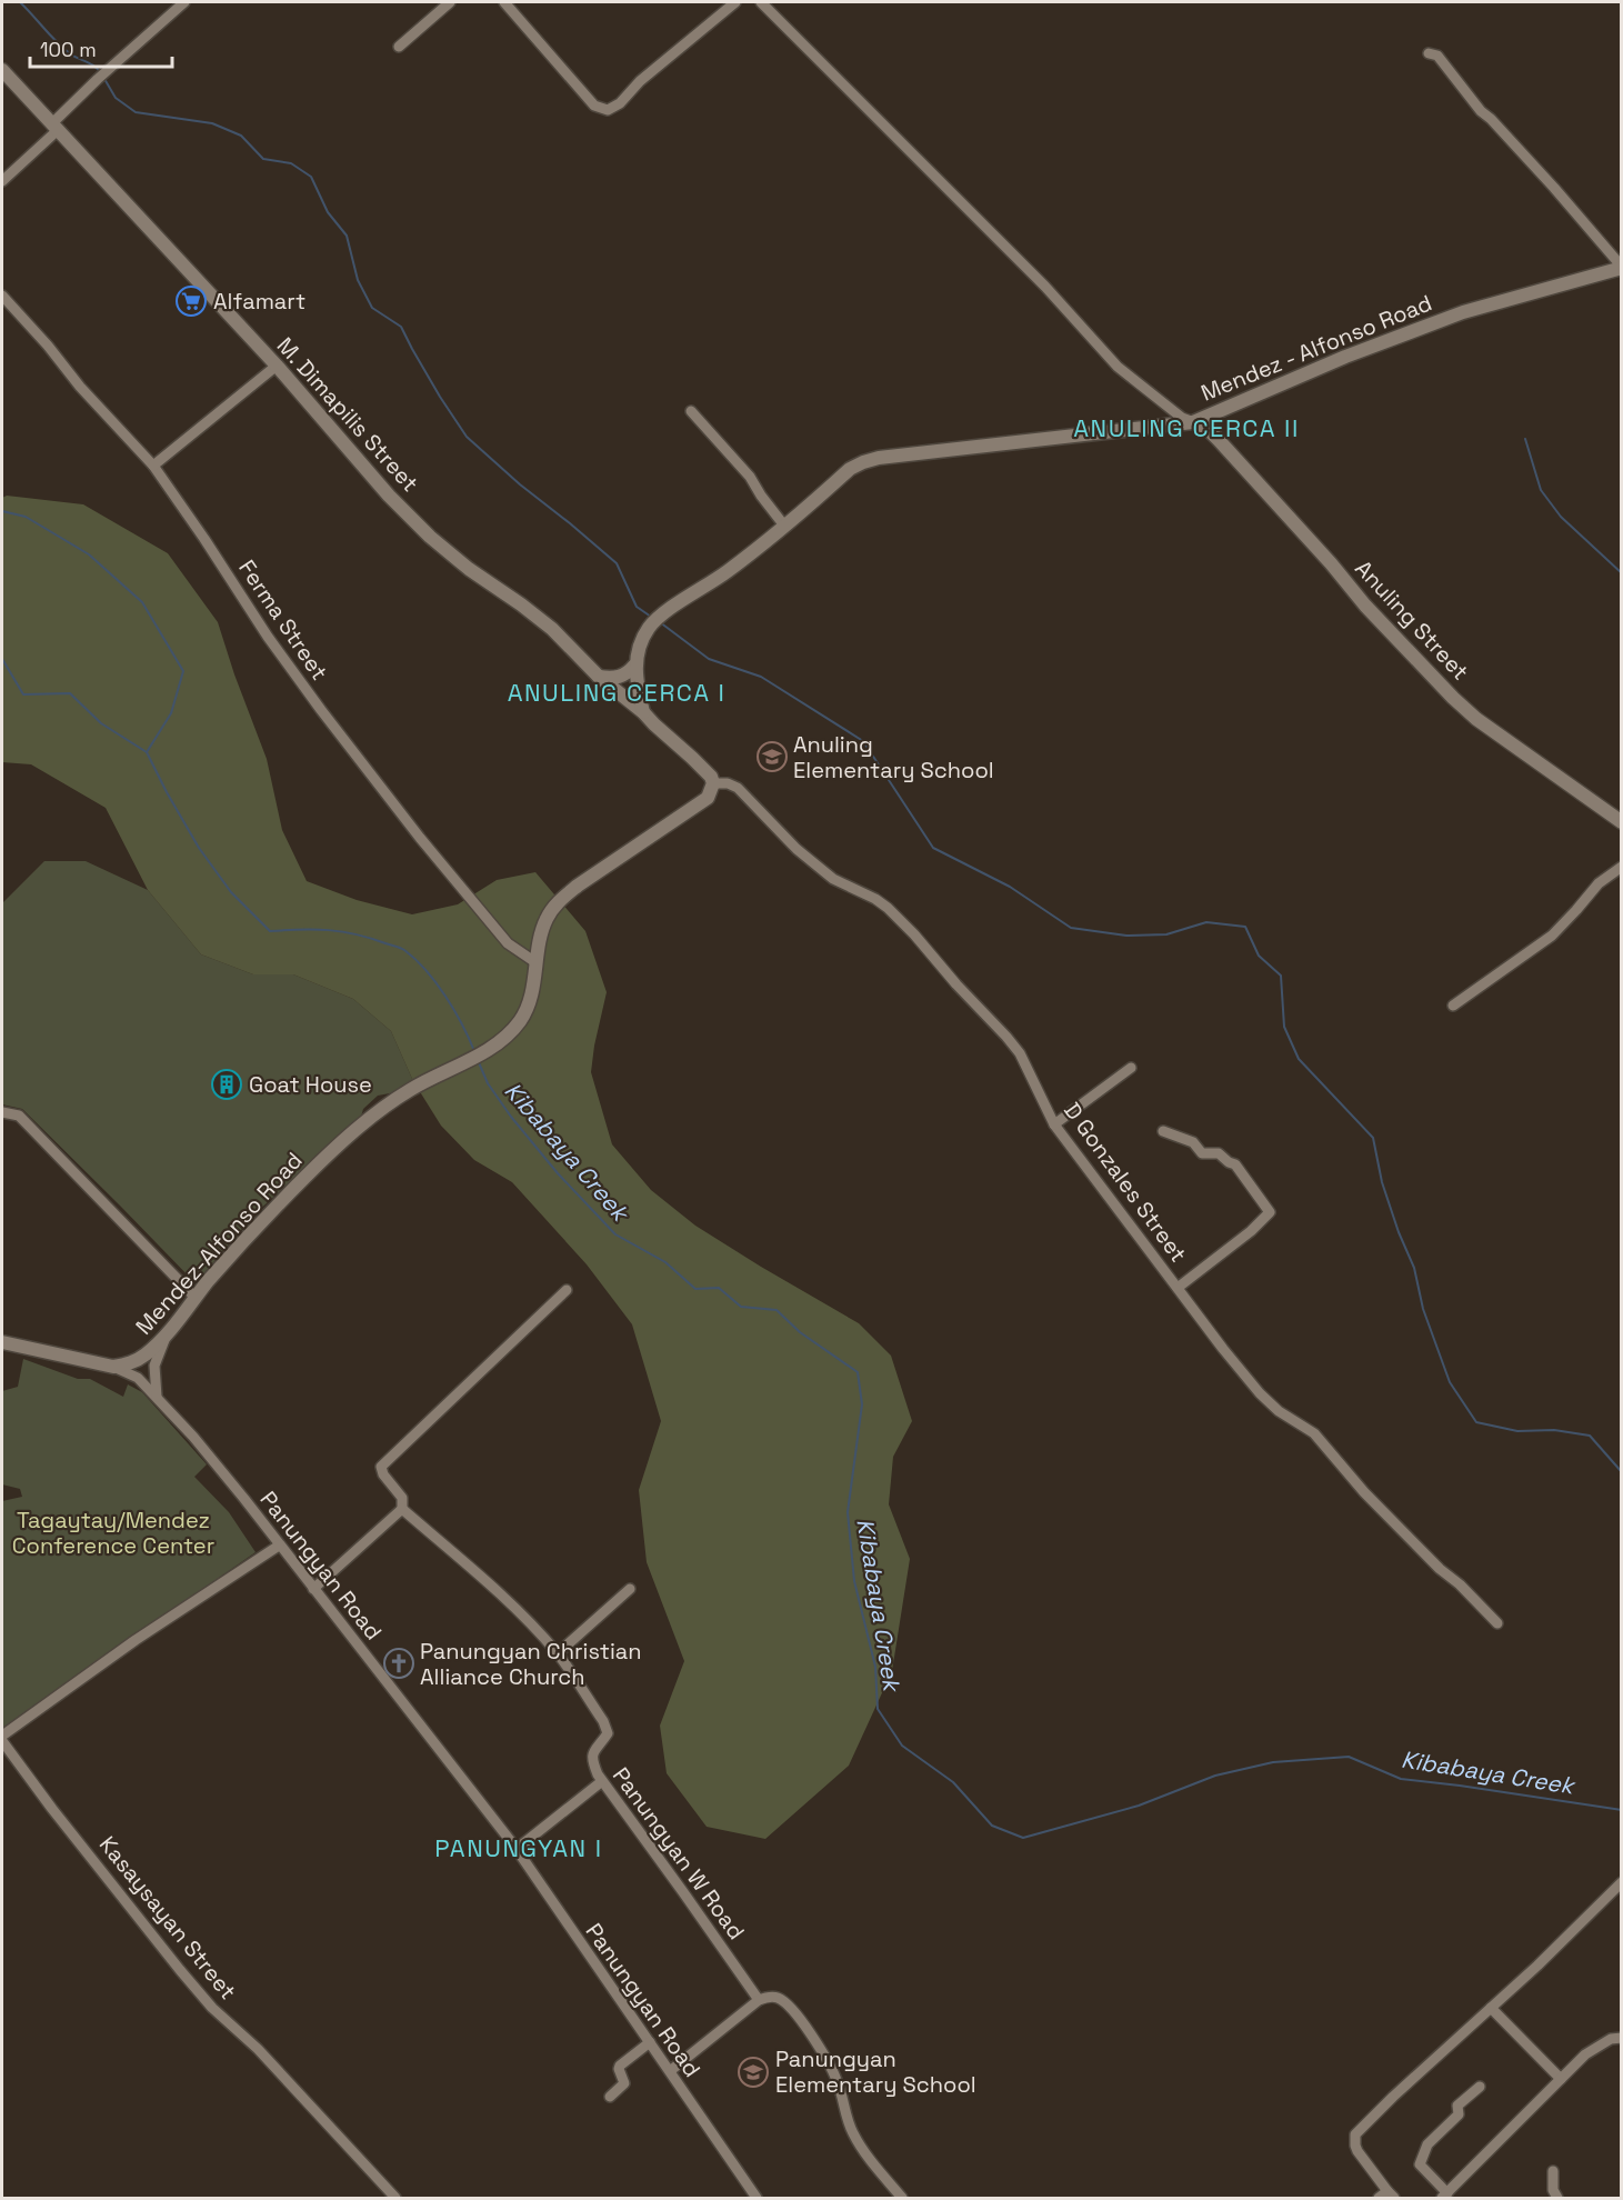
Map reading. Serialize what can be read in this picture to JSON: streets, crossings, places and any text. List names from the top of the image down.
{
  "streets": {
    "main road": [
      "Mendez - Alfonso Road",
      "M. Dimapilis Street",
      "Anuling Street",
      "Mendez-Alfonso Road"
    ],
    "street": [
      "Ferma Street",
      "D Gonzales Street",
      "Panungyan Road",
      "Panungyan W Road",
      "Kasaysayan Street"
    ]
  },
  "crossings": [
    ["Mendez - Alfonso Road", "Anuling Street"],
    ["Ferma Street", "Mendez-Alfonso Road"],
    ["D Gonzales Street", "Mendez-Alfonso Road"],
    ["Mendez-Alfonso Road", "Panungyan Road"]
  ],
  "districts": ["ANULING CERCA II", "ANULING CERCA I", "PANUNGYAN I"],
  "water": ["Kibabaya Creek"],
  "parks": ["Tagaytay/Mendez Conference Center"],
  "places": {
    "supermarket": ["Alfamart"],
    "school or university": ["Anuling Elementary School", "Panungyan Elementary School"],
    "building": ["Goat House"],
    "church": ["Panungyan Christian Alliance Church"]
  },
  "scale_bar": "100 m"
}
